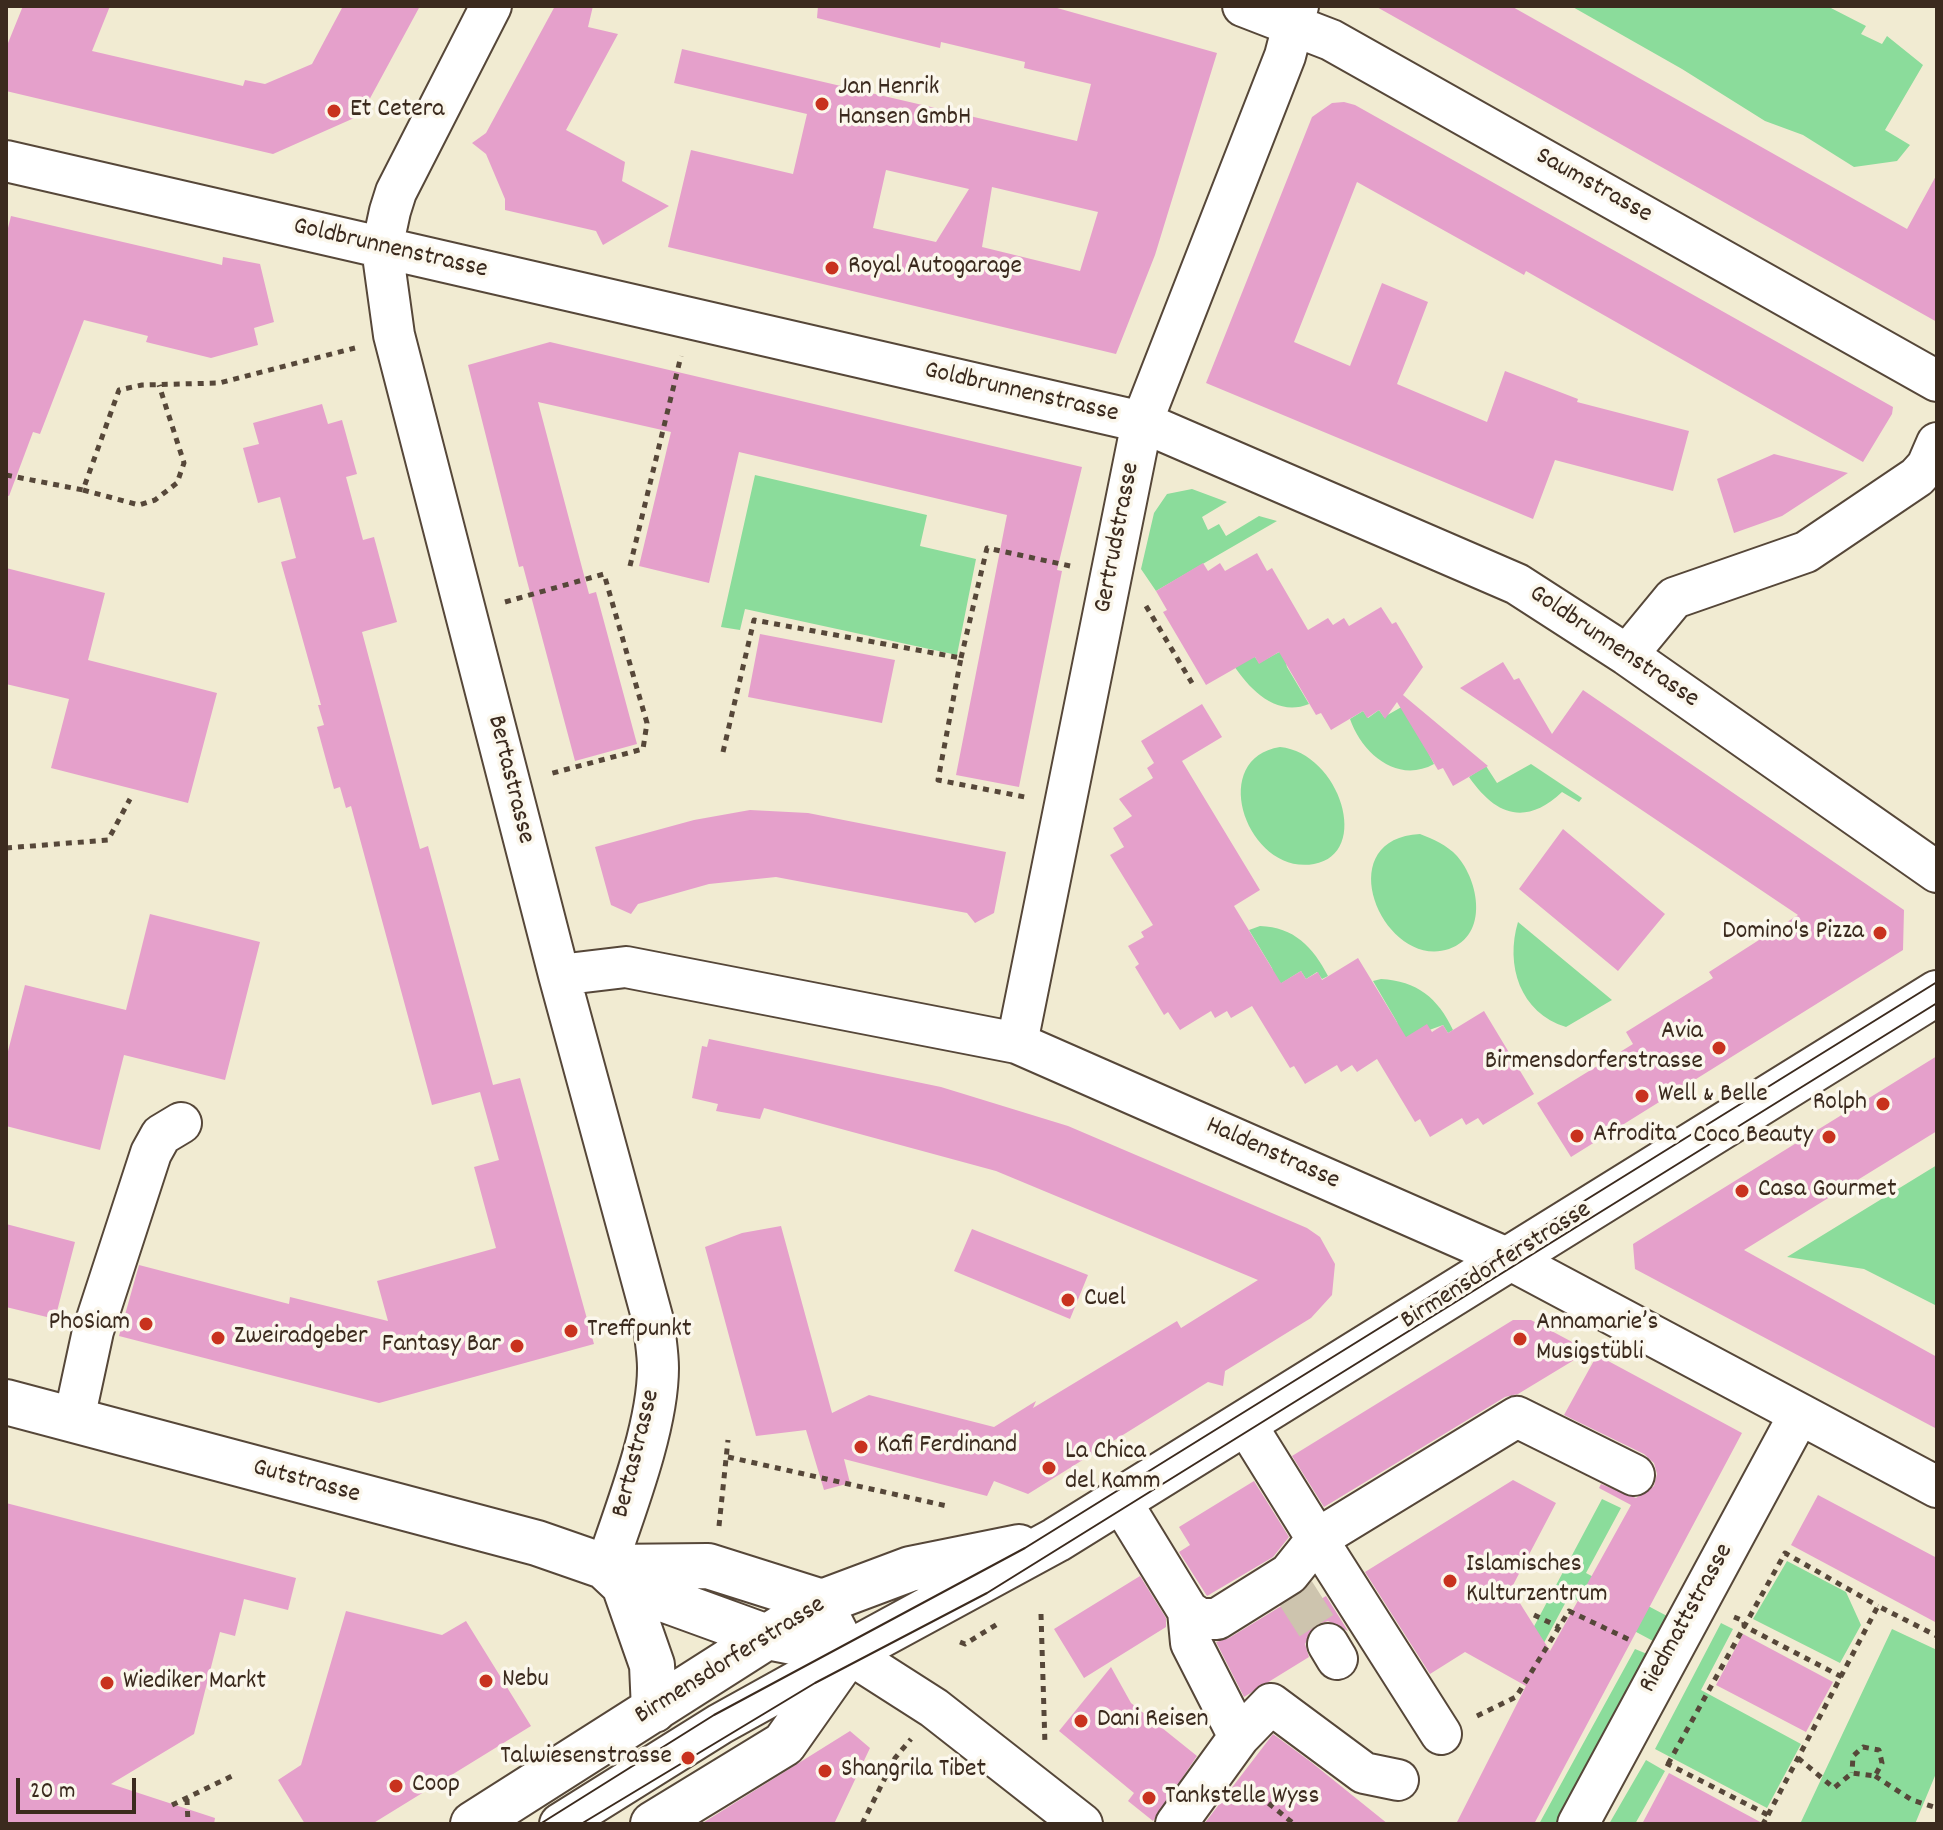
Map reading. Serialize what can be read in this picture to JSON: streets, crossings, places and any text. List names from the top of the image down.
{
  "streets": {
    "main road": ["Birmensdorferstrasse", "Gutstrasse"],
    "street": [
      "Saumstrasse",
      "Goldbrunnenstrasse",
      "Gertrudstrasse",
      "Bertastrasse",
      "Haldenstrasse",
      "Riedmattstrasse"
    ]
  },
  "crossings": [
    ["Saumstrasse", "Gertrudstrasse"],
    ["Goldbrunnenstrasse", "Gertrudstrasse"],
    ["Goldbrunnenstrasse", "Bertastrasse"],
    ["Gertrudstrasse", "Haldenstrasse"],
    ["Bertastrasse", "Haldenstrasse"],
    ["Bertastrasse", "Gutstrasse"],
    ["Haldenstrasse", "Birmensdorferstrasse"],
    ["Haldenstrasse", "Riedmattstrasse"],
    ["Birmensdorferstrasse", "Gutstrasse"]
  ],
  "places": [
    "Jan Henrik Hansen GmbH",
    "Et Cetera",
    "Royal Autogarage",
    "Domino's Pizza",
    "Avia Birmensdorferstrasse",
    "Well & Belle",
    "Rolph",
    "Afrodita",
    "Coco Beauty",
    "Casa Gourmet",
    "Cuel",
    "PhoSiam",
    "Treffpunkt",
    "Zweiradgeber",
    "Annamarie’s Musigstübli",
    "Fantasy Bar",
    "Kafi Ferdinand",
    "La Chica del Kamm",
    "Islamisches Kulturzentrum",
    "Nebu",
    "Wiediker Markt",
    "Dani Reisen",
    "Talwiesenstrasse",
    "Shangrila Tibet",
    "Coop",
    "Tankstelle Wyss"
  ],
  "scale_bar": "20 m"
}
